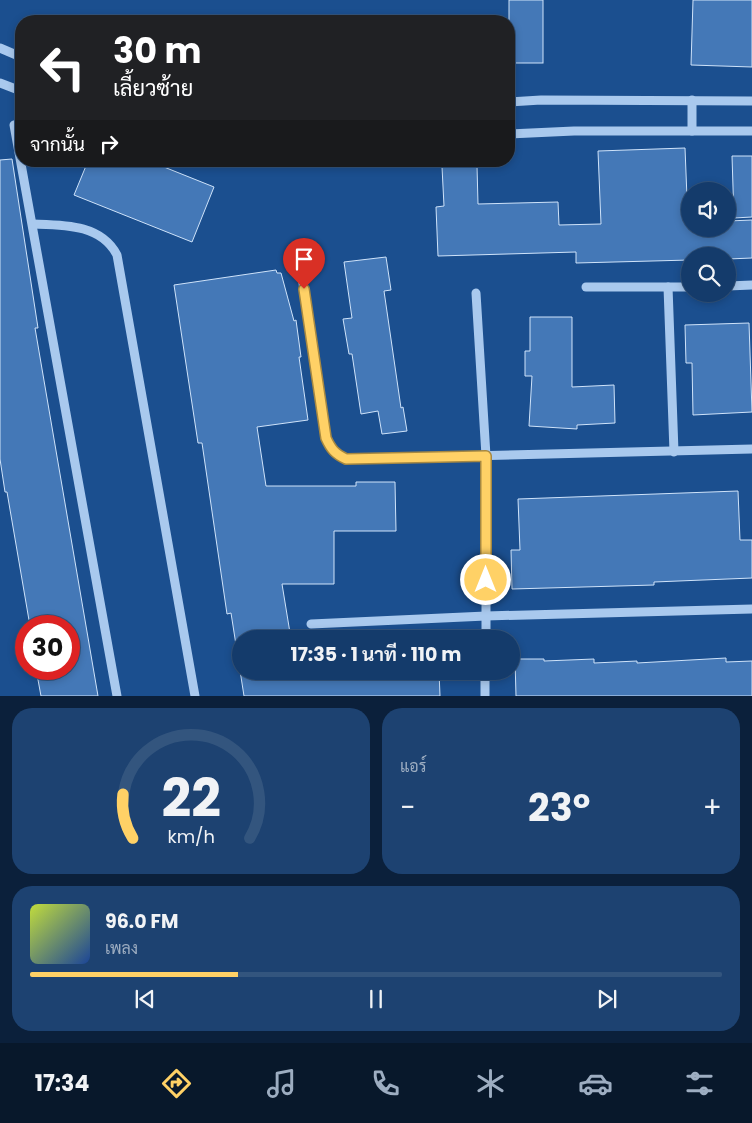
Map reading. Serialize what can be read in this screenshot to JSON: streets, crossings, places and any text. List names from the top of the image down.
{
  "page": {
    "turn": ["30 m", "เลี้ยวซ้าย"],
    "then": "จากนั้น",
    "limit": "30",
    "trip": "17:35 · 1 นาที · 110 m",
    "tile": "แอร์",
    "heat": ["−", "23°", "+"],
    "song": ["96.0 FM", "เพลง"],
    "tabs": "17:34",
    "gauge": ["22", "km/h"]
  }
}
